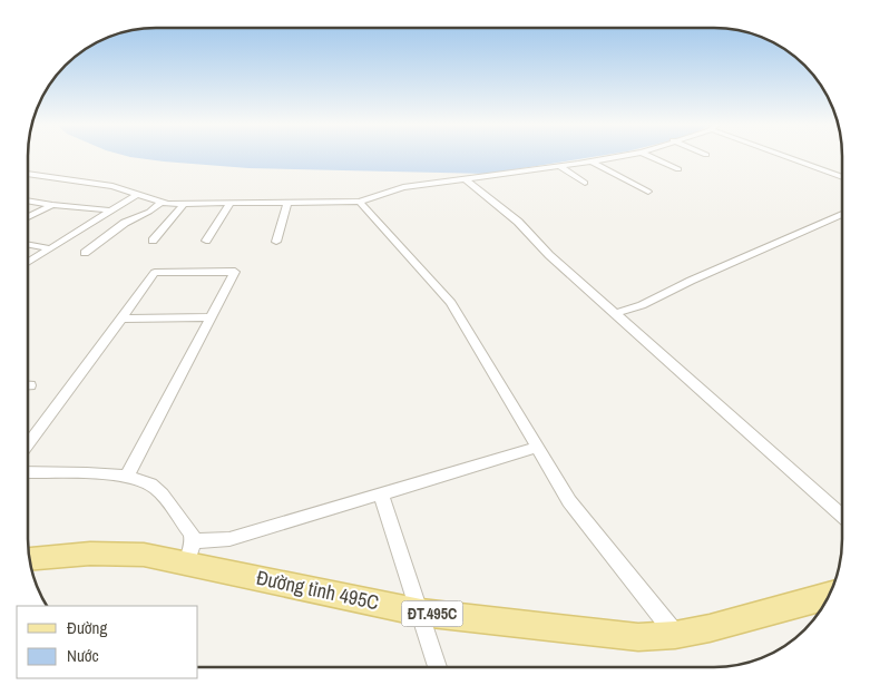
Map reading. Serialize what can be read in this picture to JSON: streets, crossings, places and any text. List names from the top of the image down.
{
  "streets": {
    "main road": ["Đường tỉnh 495C", "ĐT.495C"]
  },
  "legend": ["Đường", "Nước"]
}
